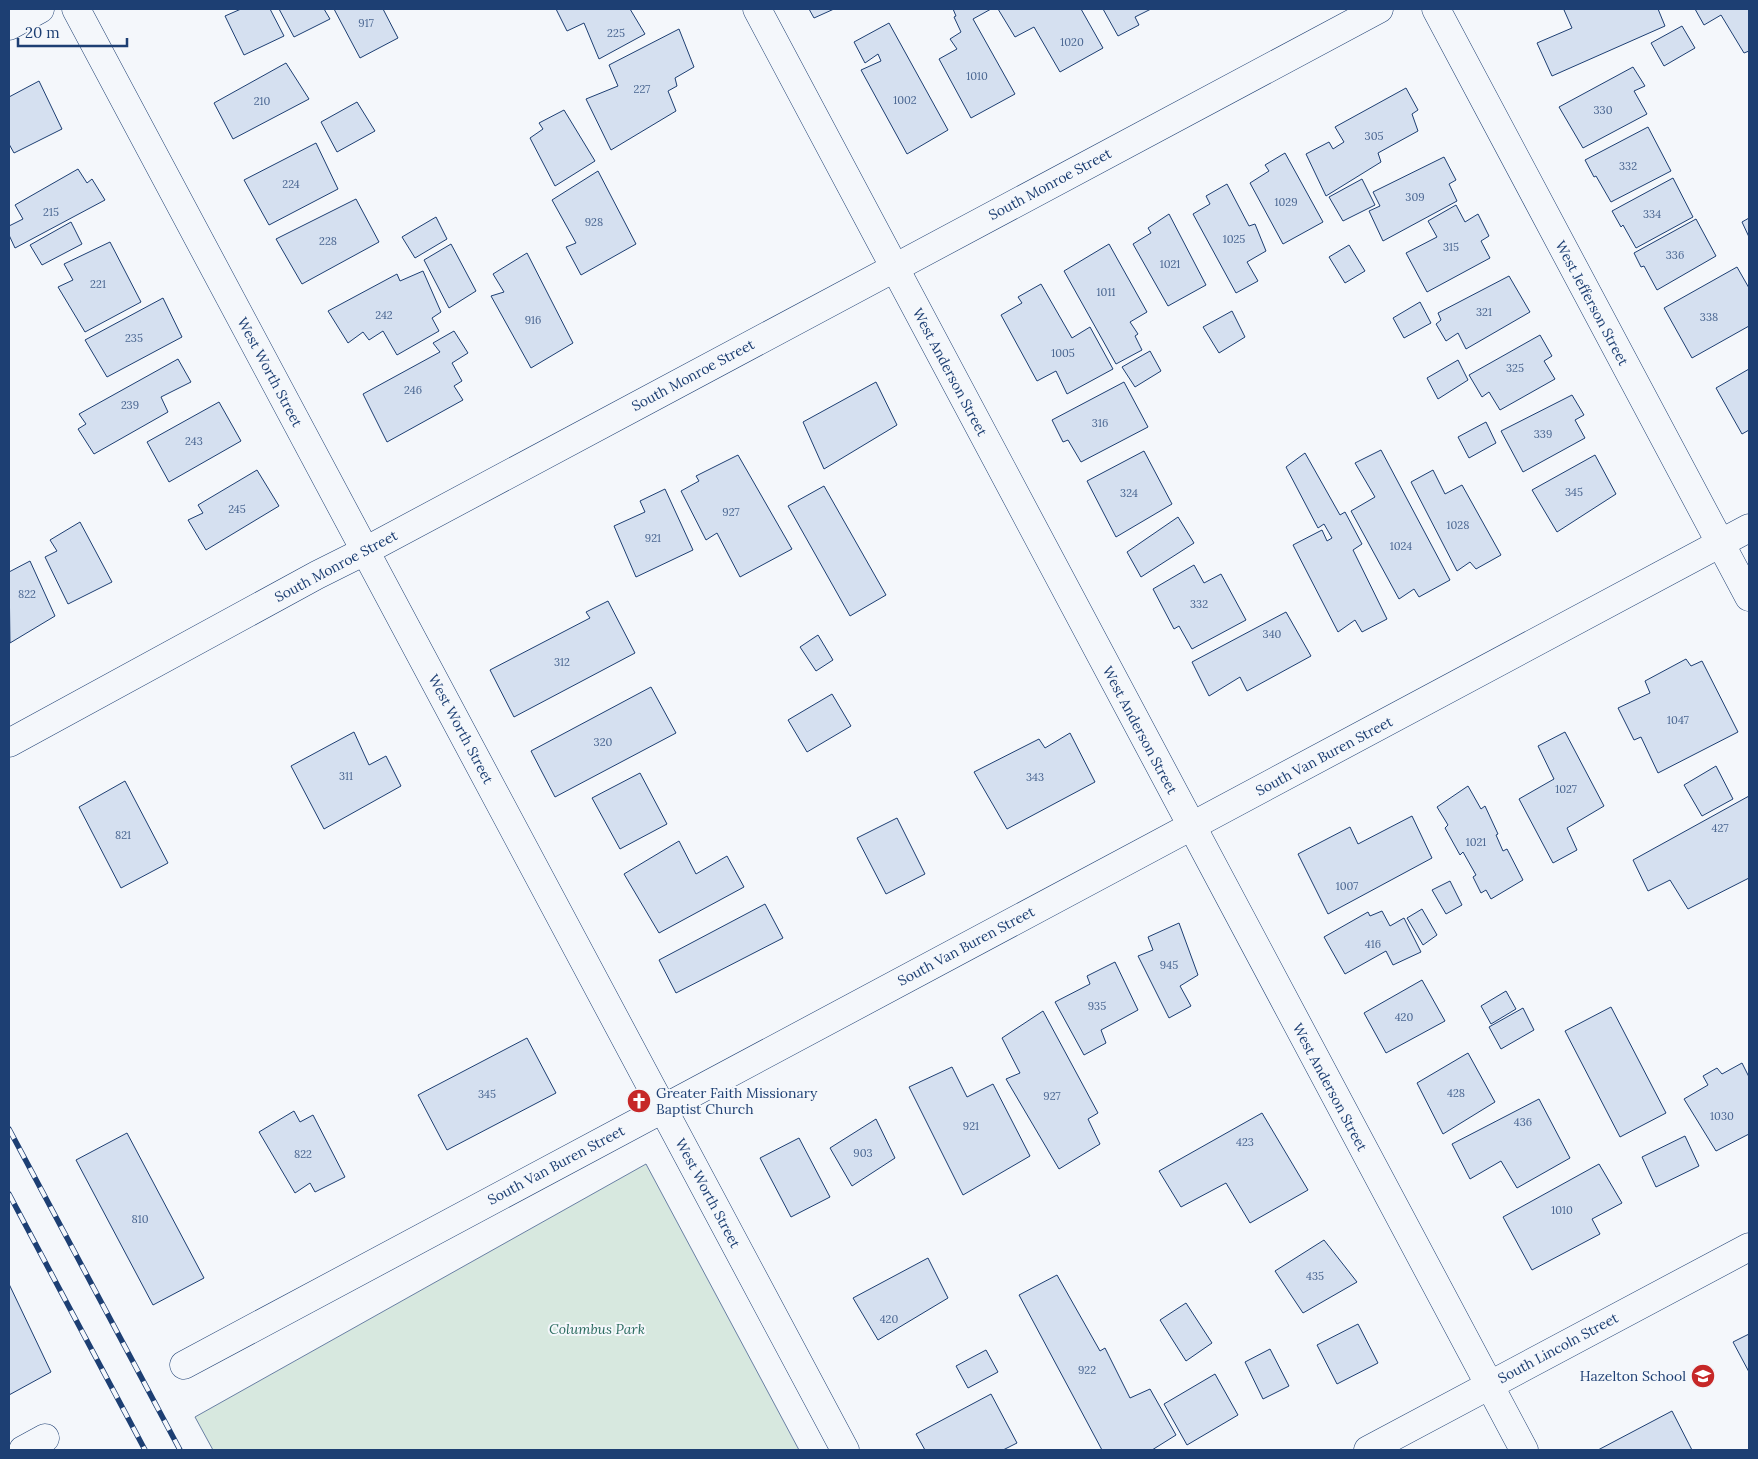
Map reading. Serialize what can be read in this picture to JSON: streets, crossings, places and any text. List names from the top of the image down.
{
  "streets": {
    "street": [
      "South Monroe Street",
      "West Jefferson Street",
      "West Worth Street",
      "West Anderson Street",
      "South Van Buren Street",
      "South Lincoln Street"
    ]
  },
  "crossings": [
    ["South Monroe Street", "West Worth Street"],
    ["South Monroe Street", "West Anderson Street"],
    ["West Jefferson Street", "South Van Buren Street"],
    ["West Worth Street", "South Van Buren Street"],
    ["West Anderson Street", "South Van Buren Street"],
    ["West Anderson Street", "South Lincoln Street"]
  ],
  "parks": ["Columbus Park"],
  "places": {
    "church": ["Greater Faith Missionary Baptist Church"],
    "school or university": ["Hazelton School"]
  },
  "house_numbers": [
    "917",
    "225",
    "1020",
    "1010",
    "227",
    "1002",
    "210",
    "330",
    "305",
    "332",
    "224",
    "309",
    "1029",
    "215",
    "334",
    "928",
    "1025",
    "228",
    "315",
    "336",
    "1021",
    "221",
    "1011",
    "321",
    "242",
    "338",
    "916",
    "235",
    "1005",
    "325",
    "246",
    "239",
    "316",
    "339",
    "243",
    "345",
    "324",
    "245",
    "927",
    "1028",
    "921",
    "1024",
    "822",
    "332",
    "340",
    "312",
    "1047",
    "320",
    "311",
    "343",
    "1027",
    "427",
    "821",
    "1021",
    "1007",
    "416",
    "945",
    "935",
    "420",
    "428",
    "345",
    "927",
    "1030",
    "436",
    "921",
    "423",
    "903",
    "822",
    "1010",
    "810",
    "435",
    "420",
    "922"
  ],
  "scale_bar": "20 m"
}
